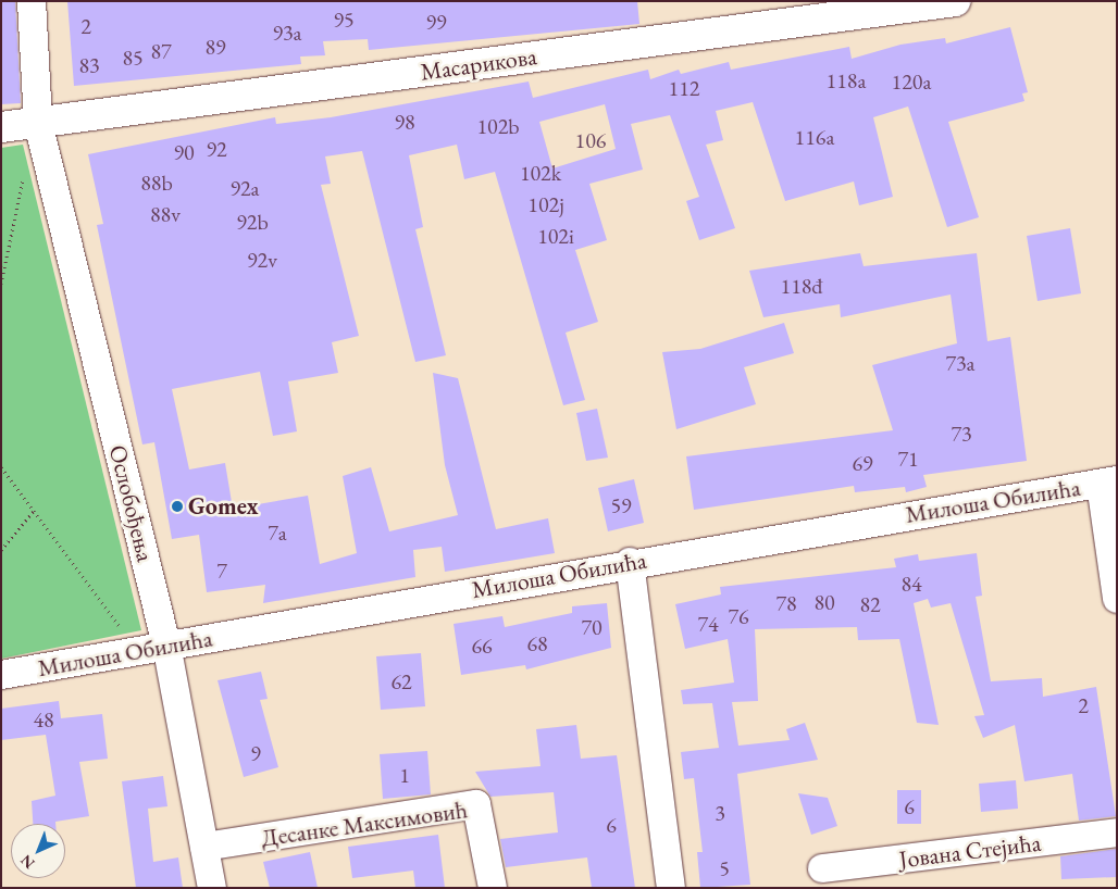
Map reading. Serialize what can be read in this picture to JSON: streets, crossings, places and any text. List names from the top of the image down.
{
  "streets": {
    "main road": ["Масарикова"],
    "street": [
      "Милоша Обилића",
      "Ослобођења",
      "Десанке Максимовић",
      "Јована Стејића"
    ]
  },
  "crossings": [
    ["Масарикова", "Ослобођења"],
    ["Милоша Обилића", "Ослобођења"],
    ["Ослобођења", "Десанке Максимовић"]
  ],
  "places": ["Gomex"],
  "house_numbers": [
    "95",
    "99",
    "2",
    "93a",
    "89",
    "87",
    "85",
    "83",
    "118a",
    "120a",
    "112",
    "98",
    "102b",
    "116a",
    "106",
    "92",
    "90",
    "102k",
    "88b",
    "92a",
    "102j",
    "88v",
    "92b",
    "102i",
    "92v",
    "118đ",
    "73a",
    "73",
    "71",
    "69",
    "59",
    "7a",
    "7",
    "84",
    "80",
    "78",
    "82",
    "76",
    "74",
    "70",
    "68",
    "66",
    "62",
    "2",
    "48",
    "9",
    "1",
    "6",
    "3",
    "6",
    "5"
  ],
  "north": "bottom left"
}
